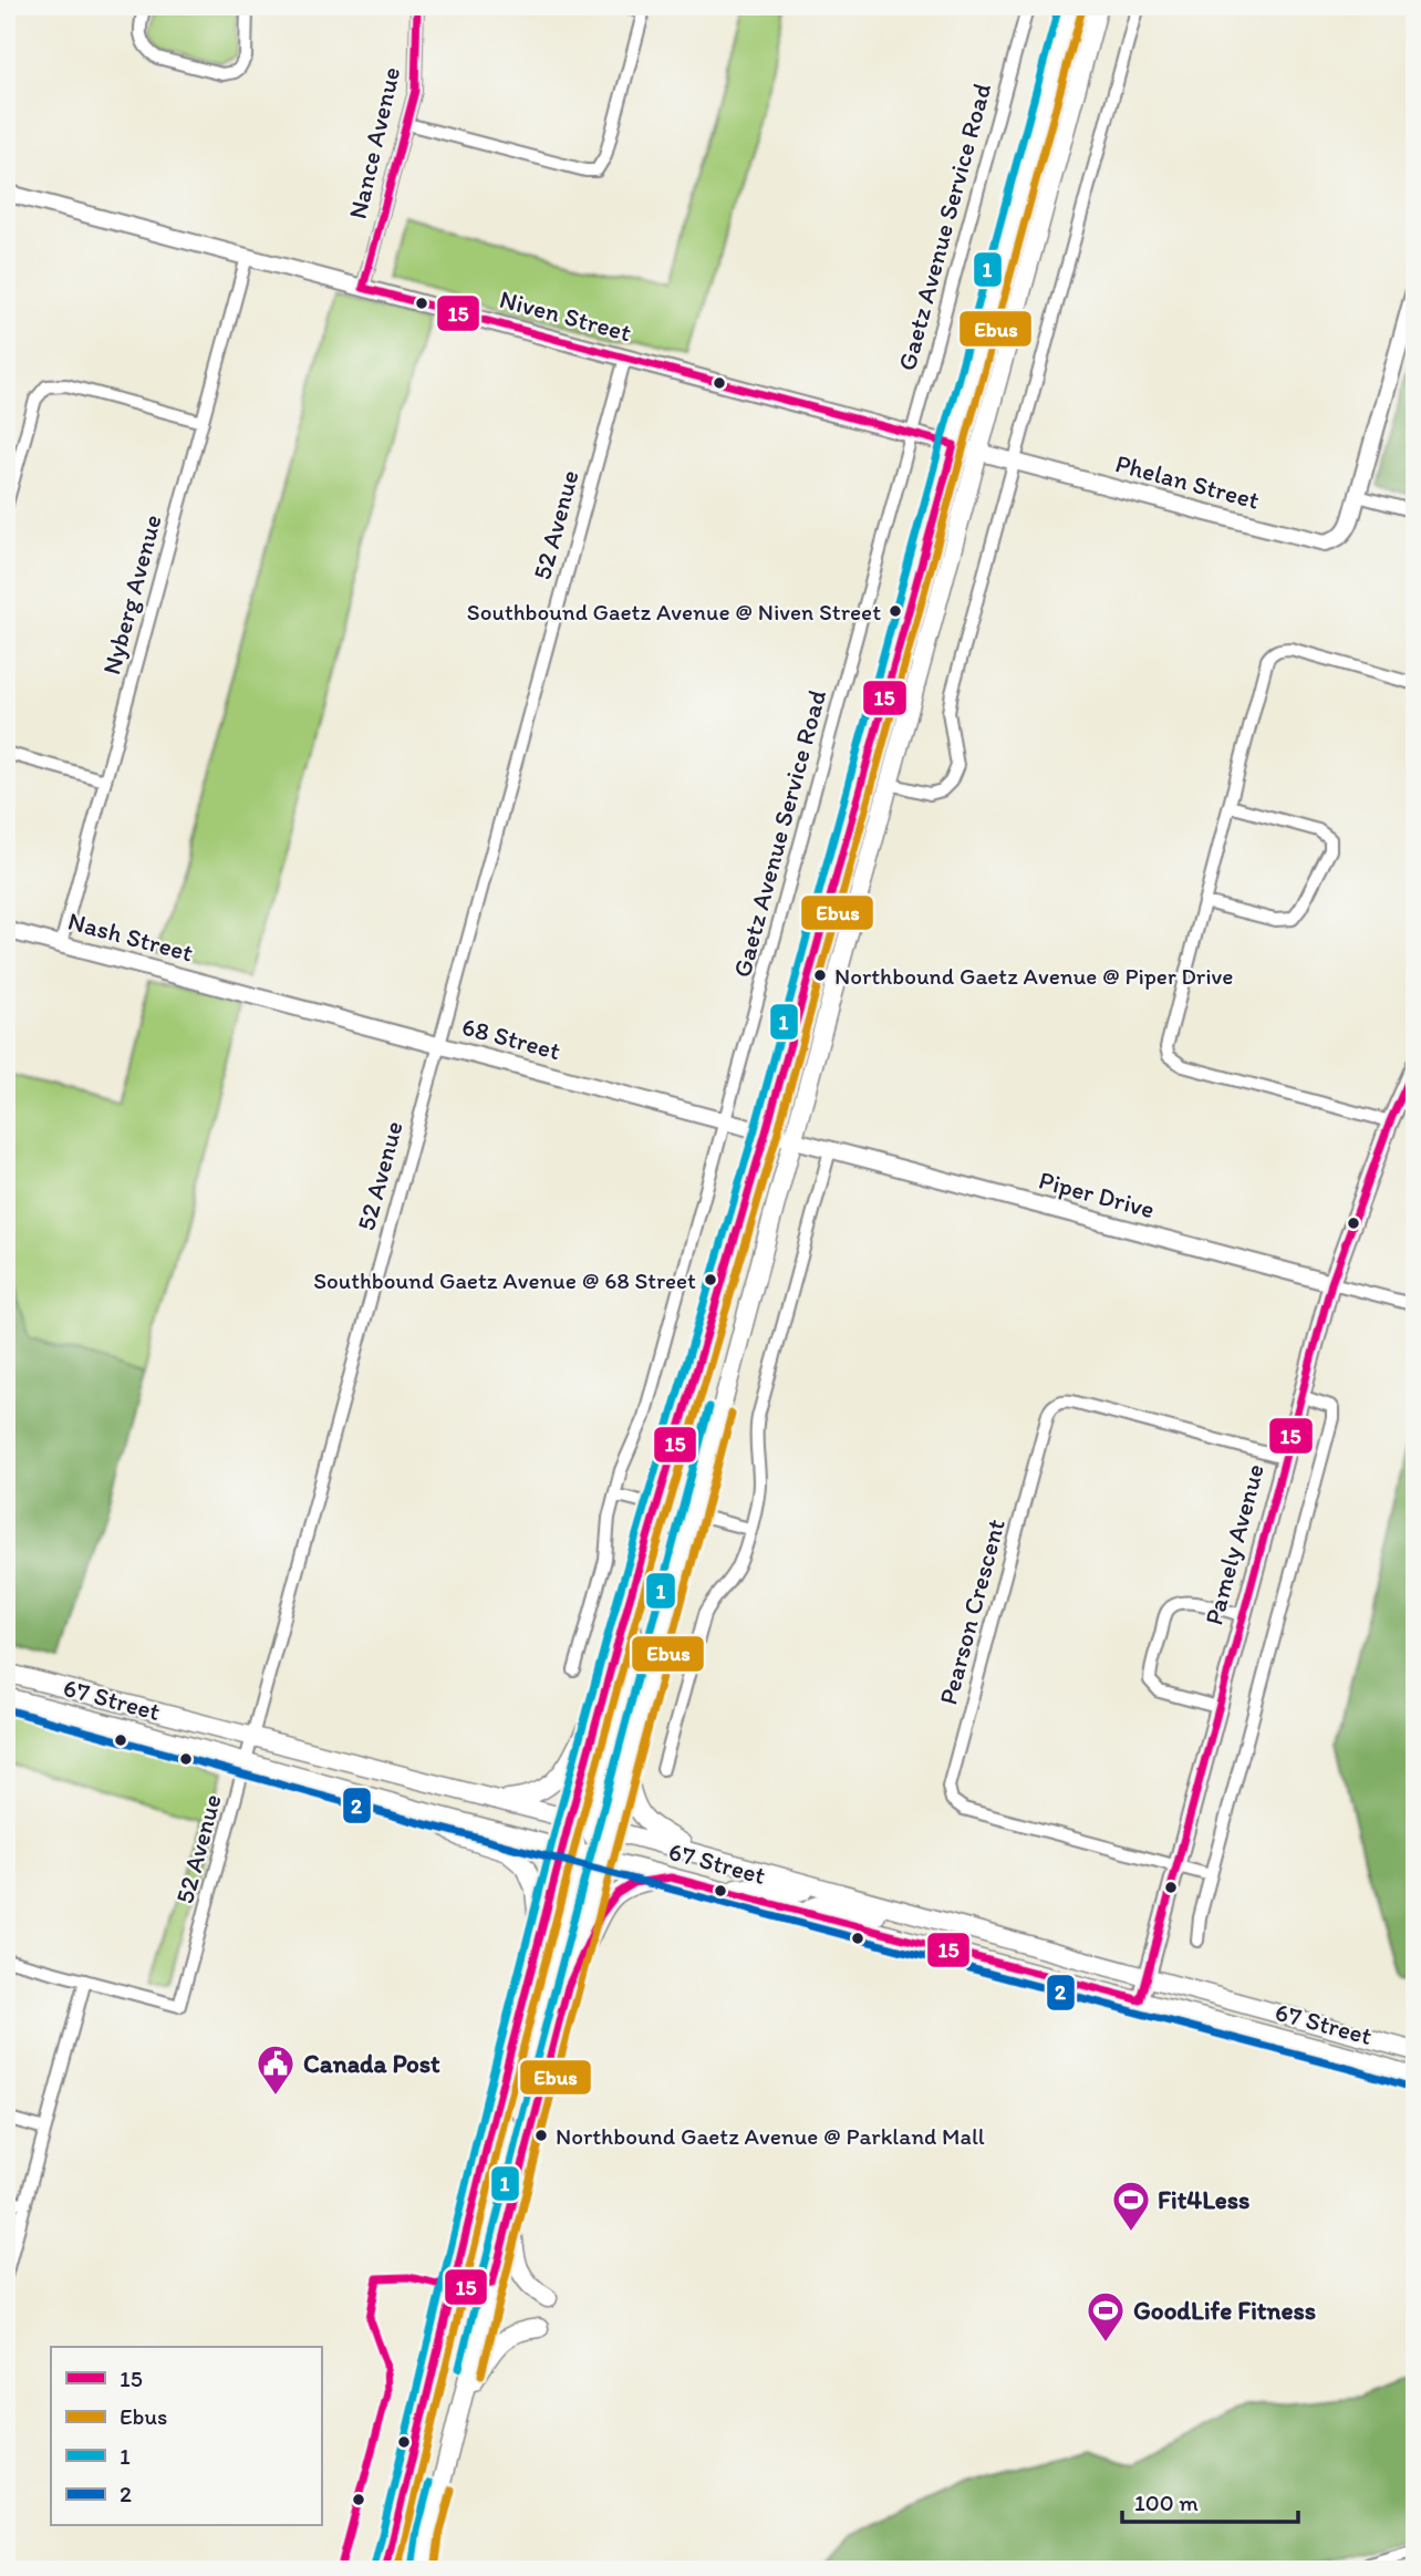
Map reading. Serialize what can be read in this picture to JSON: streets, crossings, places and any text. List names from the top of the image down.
{
  "streets": {
    "main road": ["67 Street"],
    "street": [
      "Nance Avenue",
      "Gaetz Avenue Service Road",
      "Niven Street",
      "Phelan Street",
      "52 Avenue",
      "Nyberg Avenue",
      "Nash Street",
      "68 Street",
      "Piper Drive",
      "Pamely Avenue",
      "Pearson Crescent"
    ]
  },
  "crossings": [
    ["Nance Avenue", "Niven Street"],
    ["Gaetz Avenue Service Road", "Niven Street"],
    ["Gaetz Avenue Service Road", "68 Street"],
    ["Niven Street", "Phelan Street"],
    ["Niven Street", "52 Avenue"],
    ["Niven Street", "Nyberg Avenue"],
    ["52 Avenue", "68 Street"],
    ["52 Avenue", "67 Street"],
    ["Nyberg Avenue", "Nash Street"],
    ["Nash Street", "68 Street"],
    ["68 Street", "Piper Drive"],
    ["Piper Drive", "Pamely Avenue"],
    ["Pamely Avenue", "Pearson Crescent"],
    ["Pamely Avenue", "67 Street"]
  ],
  "places": {
    "other": [
      "Southbound Gaetz Avenue @ Niven Street",
      "Northbound Gaetz Avenue @ Piper Drive",
      "Southbound Gaetz Avenue @ 68 Street",
      "Northbound Gaetz Avenue @ Parkland Mall"
    ],
    "public building": ["Canada Post"],
    "sports": ["Fit4Less", "GoodLife Fitness"]
  },
  "lines": [
    "transit line 15",
    "transit line 1",
    "transit line Ebus",
    "transit line 2"
  ],
  "legend": [
    "15",
    "Ebus",
    "1",
    "2"
  ],
  "scale_bar": "100 m"
}
